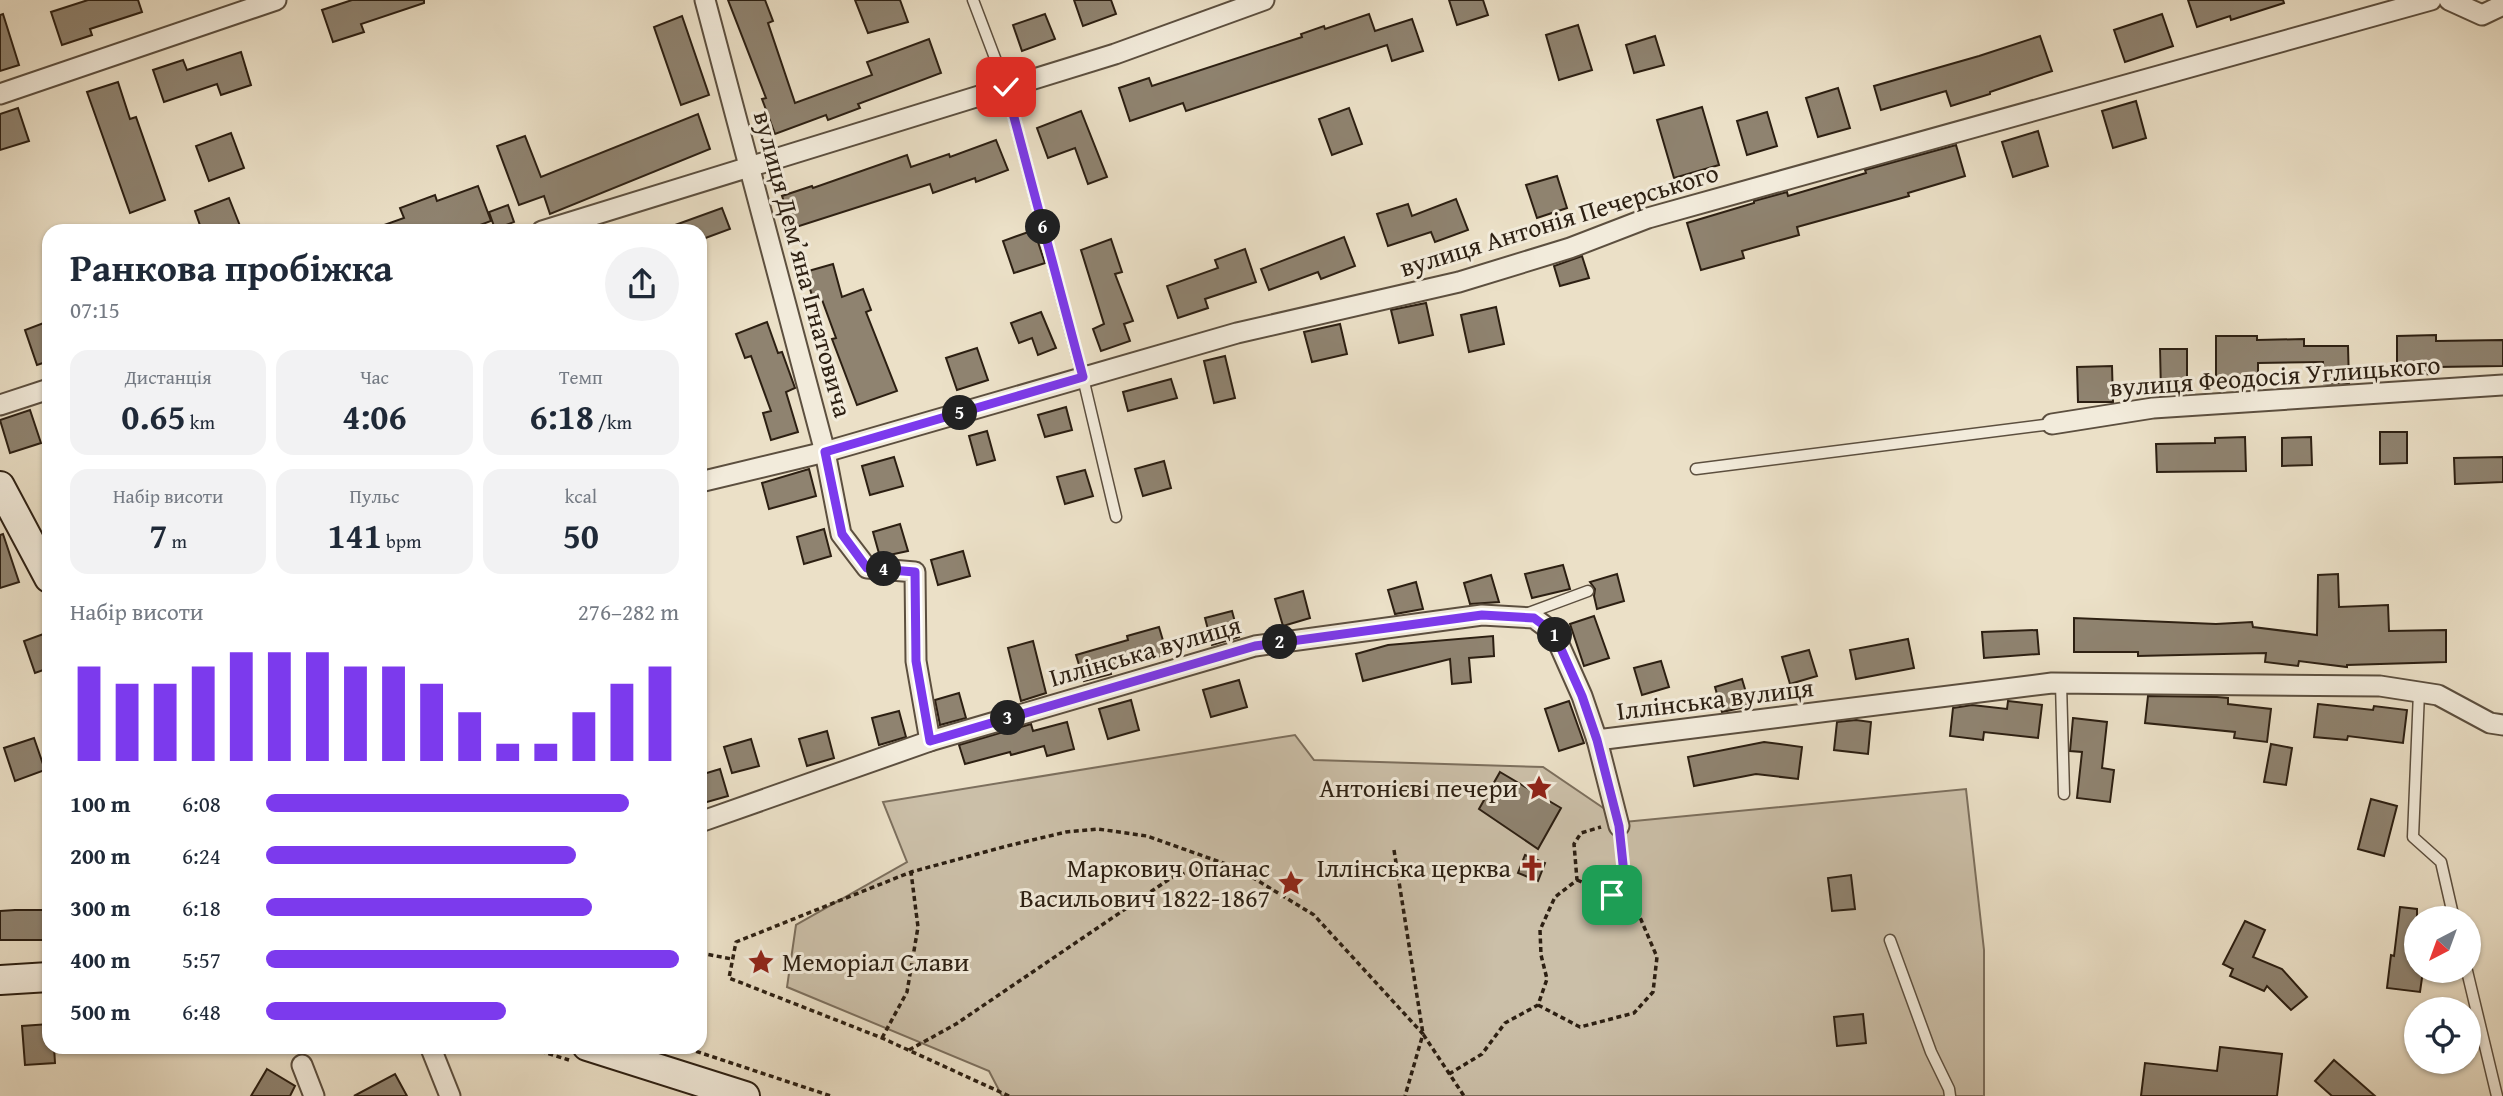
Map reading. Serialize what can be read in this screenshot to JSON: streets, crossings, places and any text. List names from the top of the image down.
{
  "streets": {
    "street": [
      "вулиця Антонія Печерського",
      "вулиця Демʼяна Ігнатовича",
      "вулиця Феодосія Углицького",
      "Іллінська вулиця"
    ]
  },
  "crossings": [
    ["вулиця Антонія Печерського", "вулиця Демʼяна Ігнатовича"],
    ["вулиця Демʼяна Ігнатовича", "Іллінська вулиця"]
  ],
  "places": {
    "place": ["Антонієві печери", "Маркович Опанас Васильович 1822-1867", "Меморіал Слави"],
    "church": ["Іллінська церква"]
  },
  "north": "bottom left",
  "page": {
    "pins": [
      "6",
      "5",
      "4",
      "1",
      "2",
      "3"
    ],
    "heading": ["Ранкова пробіжка", "07:15"],
    "stats": [
      ["Дистанція", "0.65 km"],
      ["Час", "4:06"],
      ["Темп", "6:18 /km"],
      ["Набір висоти", "7 m"],
      ["Пульс", "141 bpm"],
      ["kcal", "50"]
    ],
    "chart": ["Набір висоти", "276–282 m"],
    "list": [
      {
        "name": "100 m",
        "note": "6:08"
      },
      {
        "name": "200 m",
        "note": "6:24"
      },
      {
        "name": "300 m",
        "note": "6:18"
      },
      {
        "name": "400 m",
        "note": "5:57"
      },
      {
        "name": "500 m",
        "note": "6:48"
      }
    ]
  }
}
